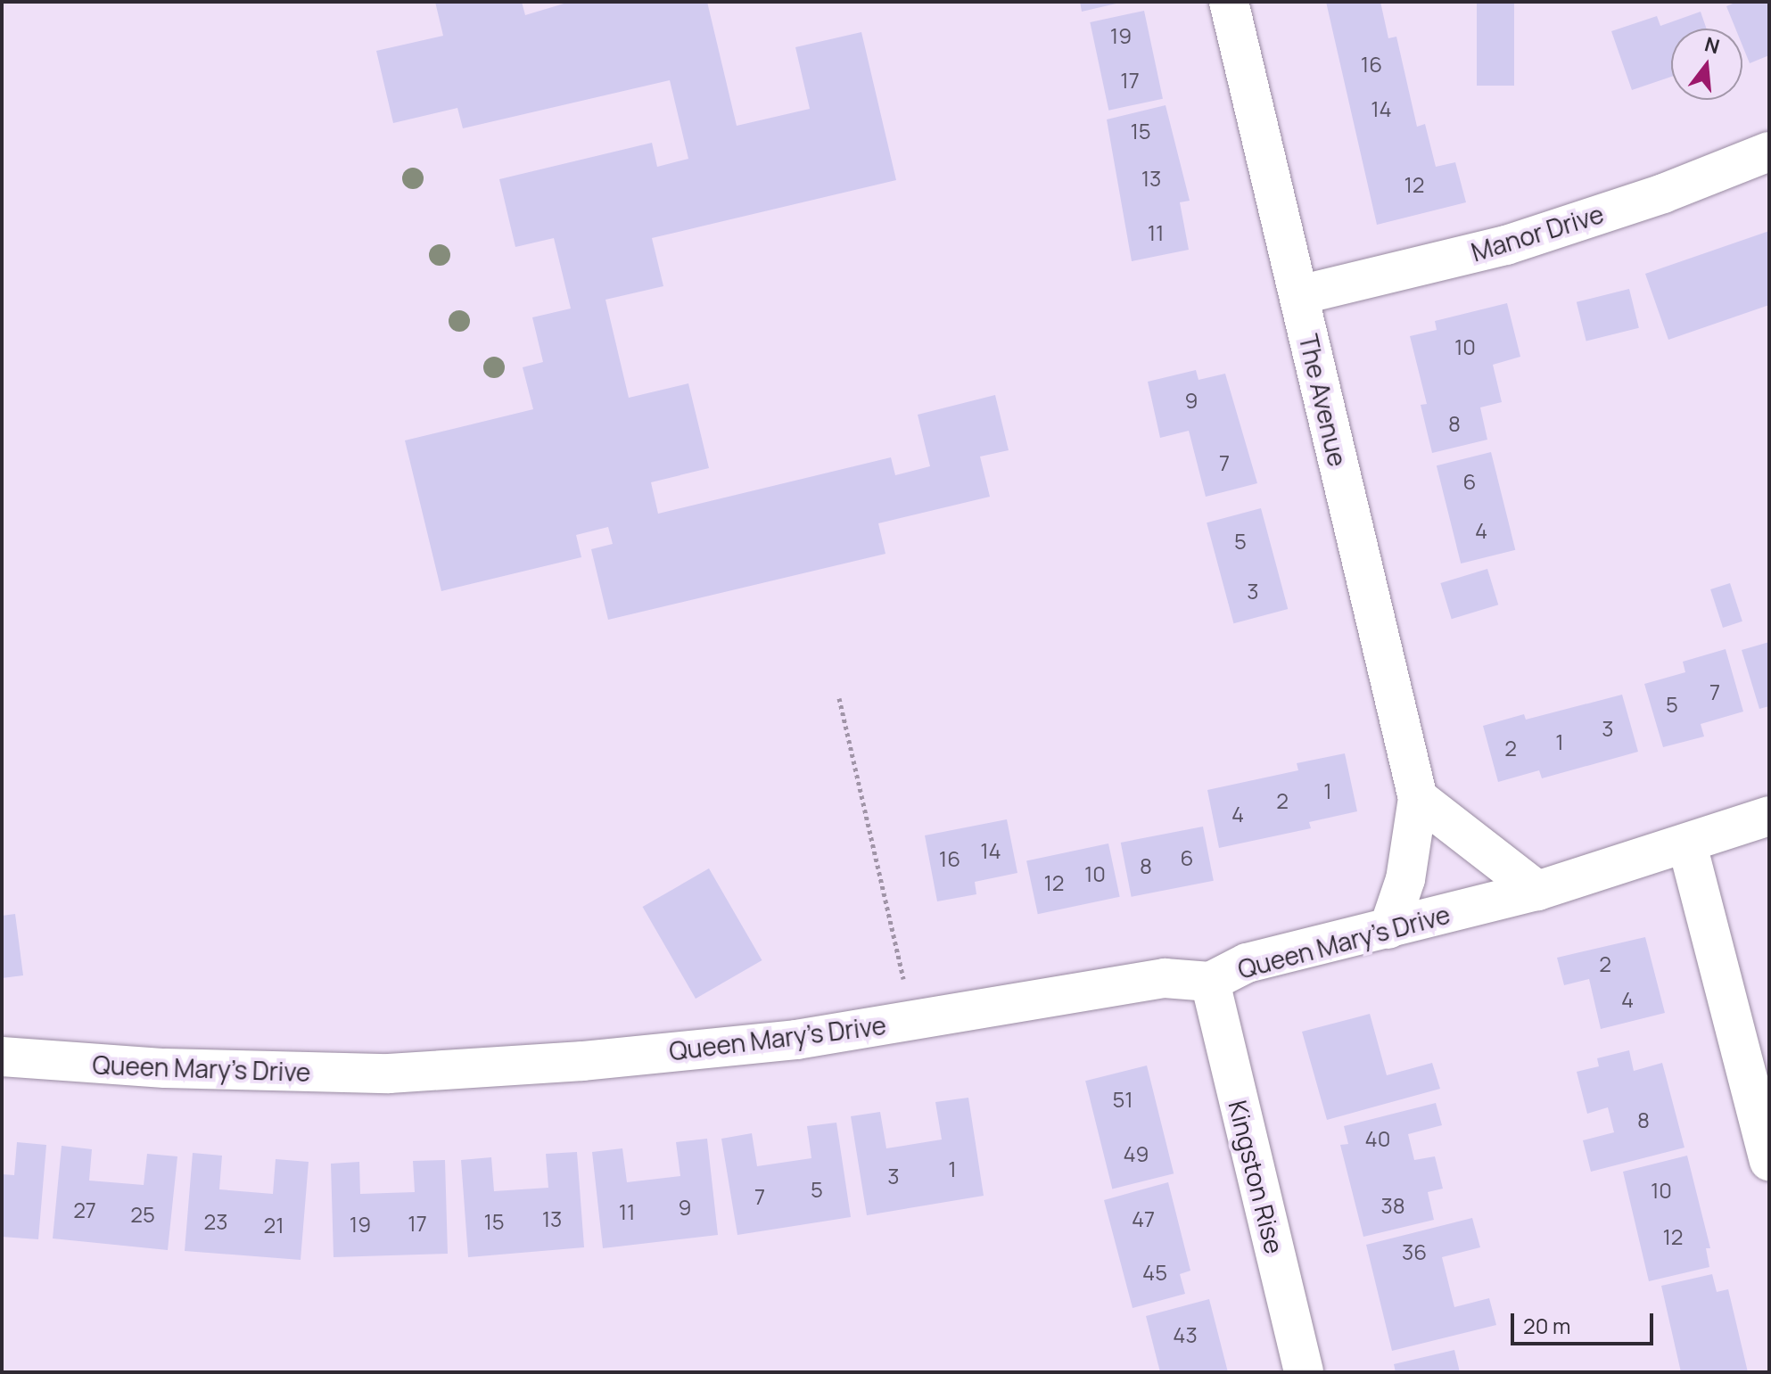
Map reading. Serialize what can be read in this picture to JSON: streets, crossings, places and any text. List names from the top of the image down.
{
  "streets": {
    "street": [
      "Manor Drive",
      "The Avenue",
      "Queen Mary's Drive",
      "Kingston Rise"
    ]
  },
  "crossings": [
    ["Manor Drive", "The Avenue"],
    ["The Avenue", "Queen Mary's Drive"],
    ["Queen Mary's Drive", "Kingston Rise"]
  ],
  "house_numbers": [
    "19",
    "16",
    "17",
    "14",
    "15",
    "13",
    "12",
    "11",
    "10",
    "9",
    "8",
    "7",
    "6",
    "4",
    "5",
    "3",
    "7",
    "5",
    "3",
    "1",
    "2",
    "1",
    "2",
    "4",
    "14",
    "6",
    "16",
    "8",
    "10",
    "12",
    "2",
    "4",
    "51",
    "8",
    "40",
    "49",
    "1",
    "3",
    "5",
    "10",
    "7",
    "38",
    "9",
    "27",
    "11",
    "25",
    "13",
    "47",
    "23",
    "15",
    "17",
    "19",
    "21",
    "12",
    "36",
    "45",
    "43"
  ],
  "scale_bar": "20 m",
  "north": "top"
}
